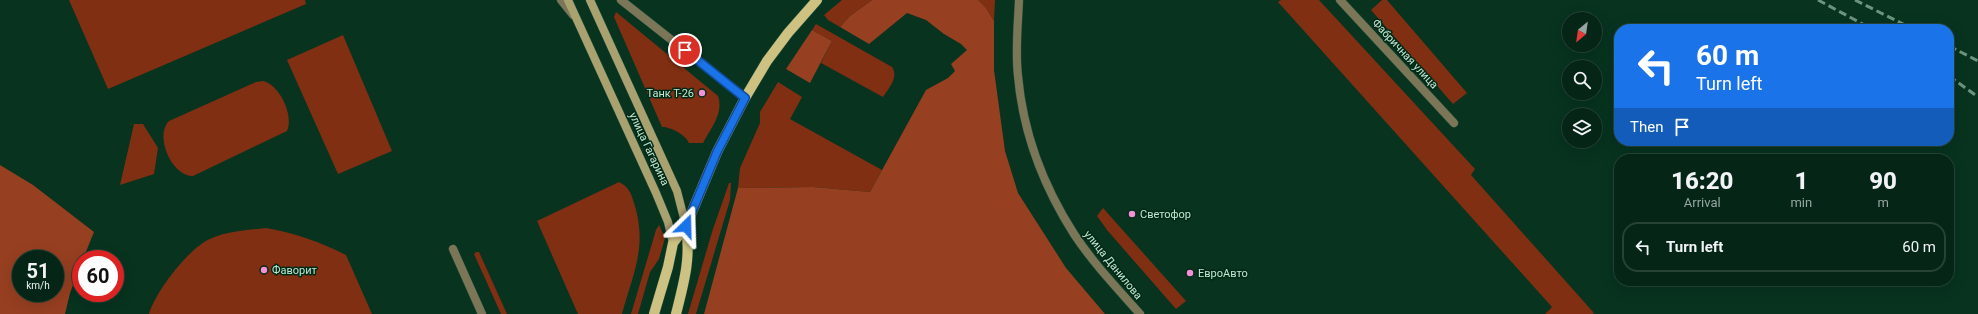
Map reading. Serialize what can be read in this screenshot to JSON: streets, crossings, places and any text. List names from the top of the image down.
{
  "streets": {
    "main road": ["улица Гагарина"],
    "street": ["Фабричная улица", "улица Данилова"]
  },
  "places": [
    "Танк Т-26",
    "Светофор",
    "Фаворит",
    "ЕвроАвто"
  ],
  "north": "bottom left",
  "page": {
    "turn": ["60 m", "Turn left"],
    "then": "Then",
    "eta": [
      "16:20",
      "Arrival",
      "1",
      "min",
      "90",
      "m"
    ],
    "list": [
      {
        "name": "Turn left",
        "value": "60 m"
      }
    ],
    "speed": "51 km/h",
    "limit": "60"
  }
}
